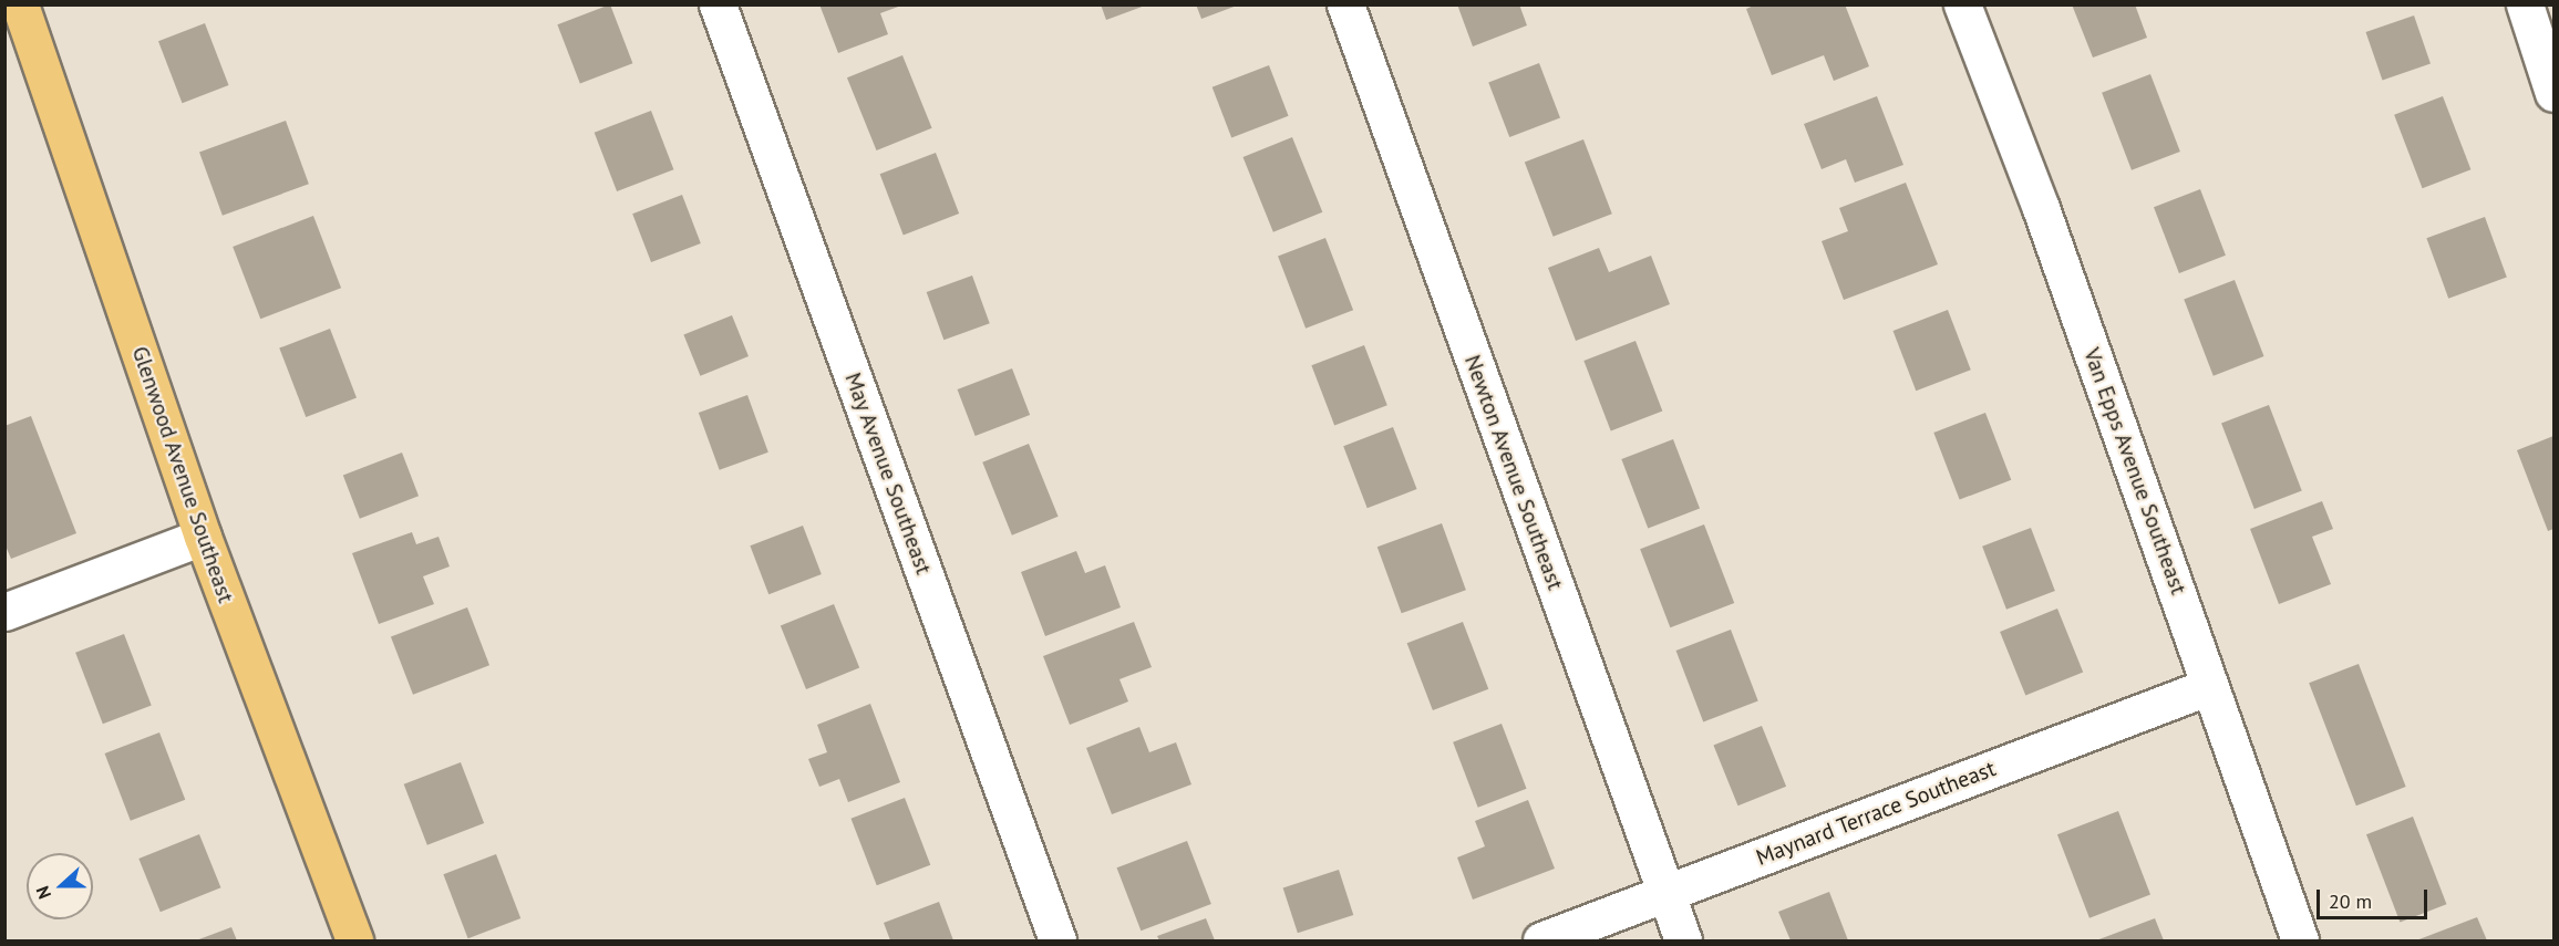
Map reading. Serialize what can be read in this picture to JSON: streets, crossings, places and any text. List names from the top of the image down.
{
  "streets": {
    "main road": ["Glenwood Avenue Southeast"],
    "street": [
      "Van Epps Avenue Southeast",
      "Newton Avenue Southeast",
      "May Avenue Southeast",
      "Maynard Terrace Southeast"
    ]
  },
  "crossings": [
    ["Van Epps Avenue Southeast", "Maynard Terrace Southeast"],
    ["Newton Avenue Southeast", "Maynard Terrace Southeast"]
  ],
  "scale_bar": "20 m",
  "north": "left"
}
